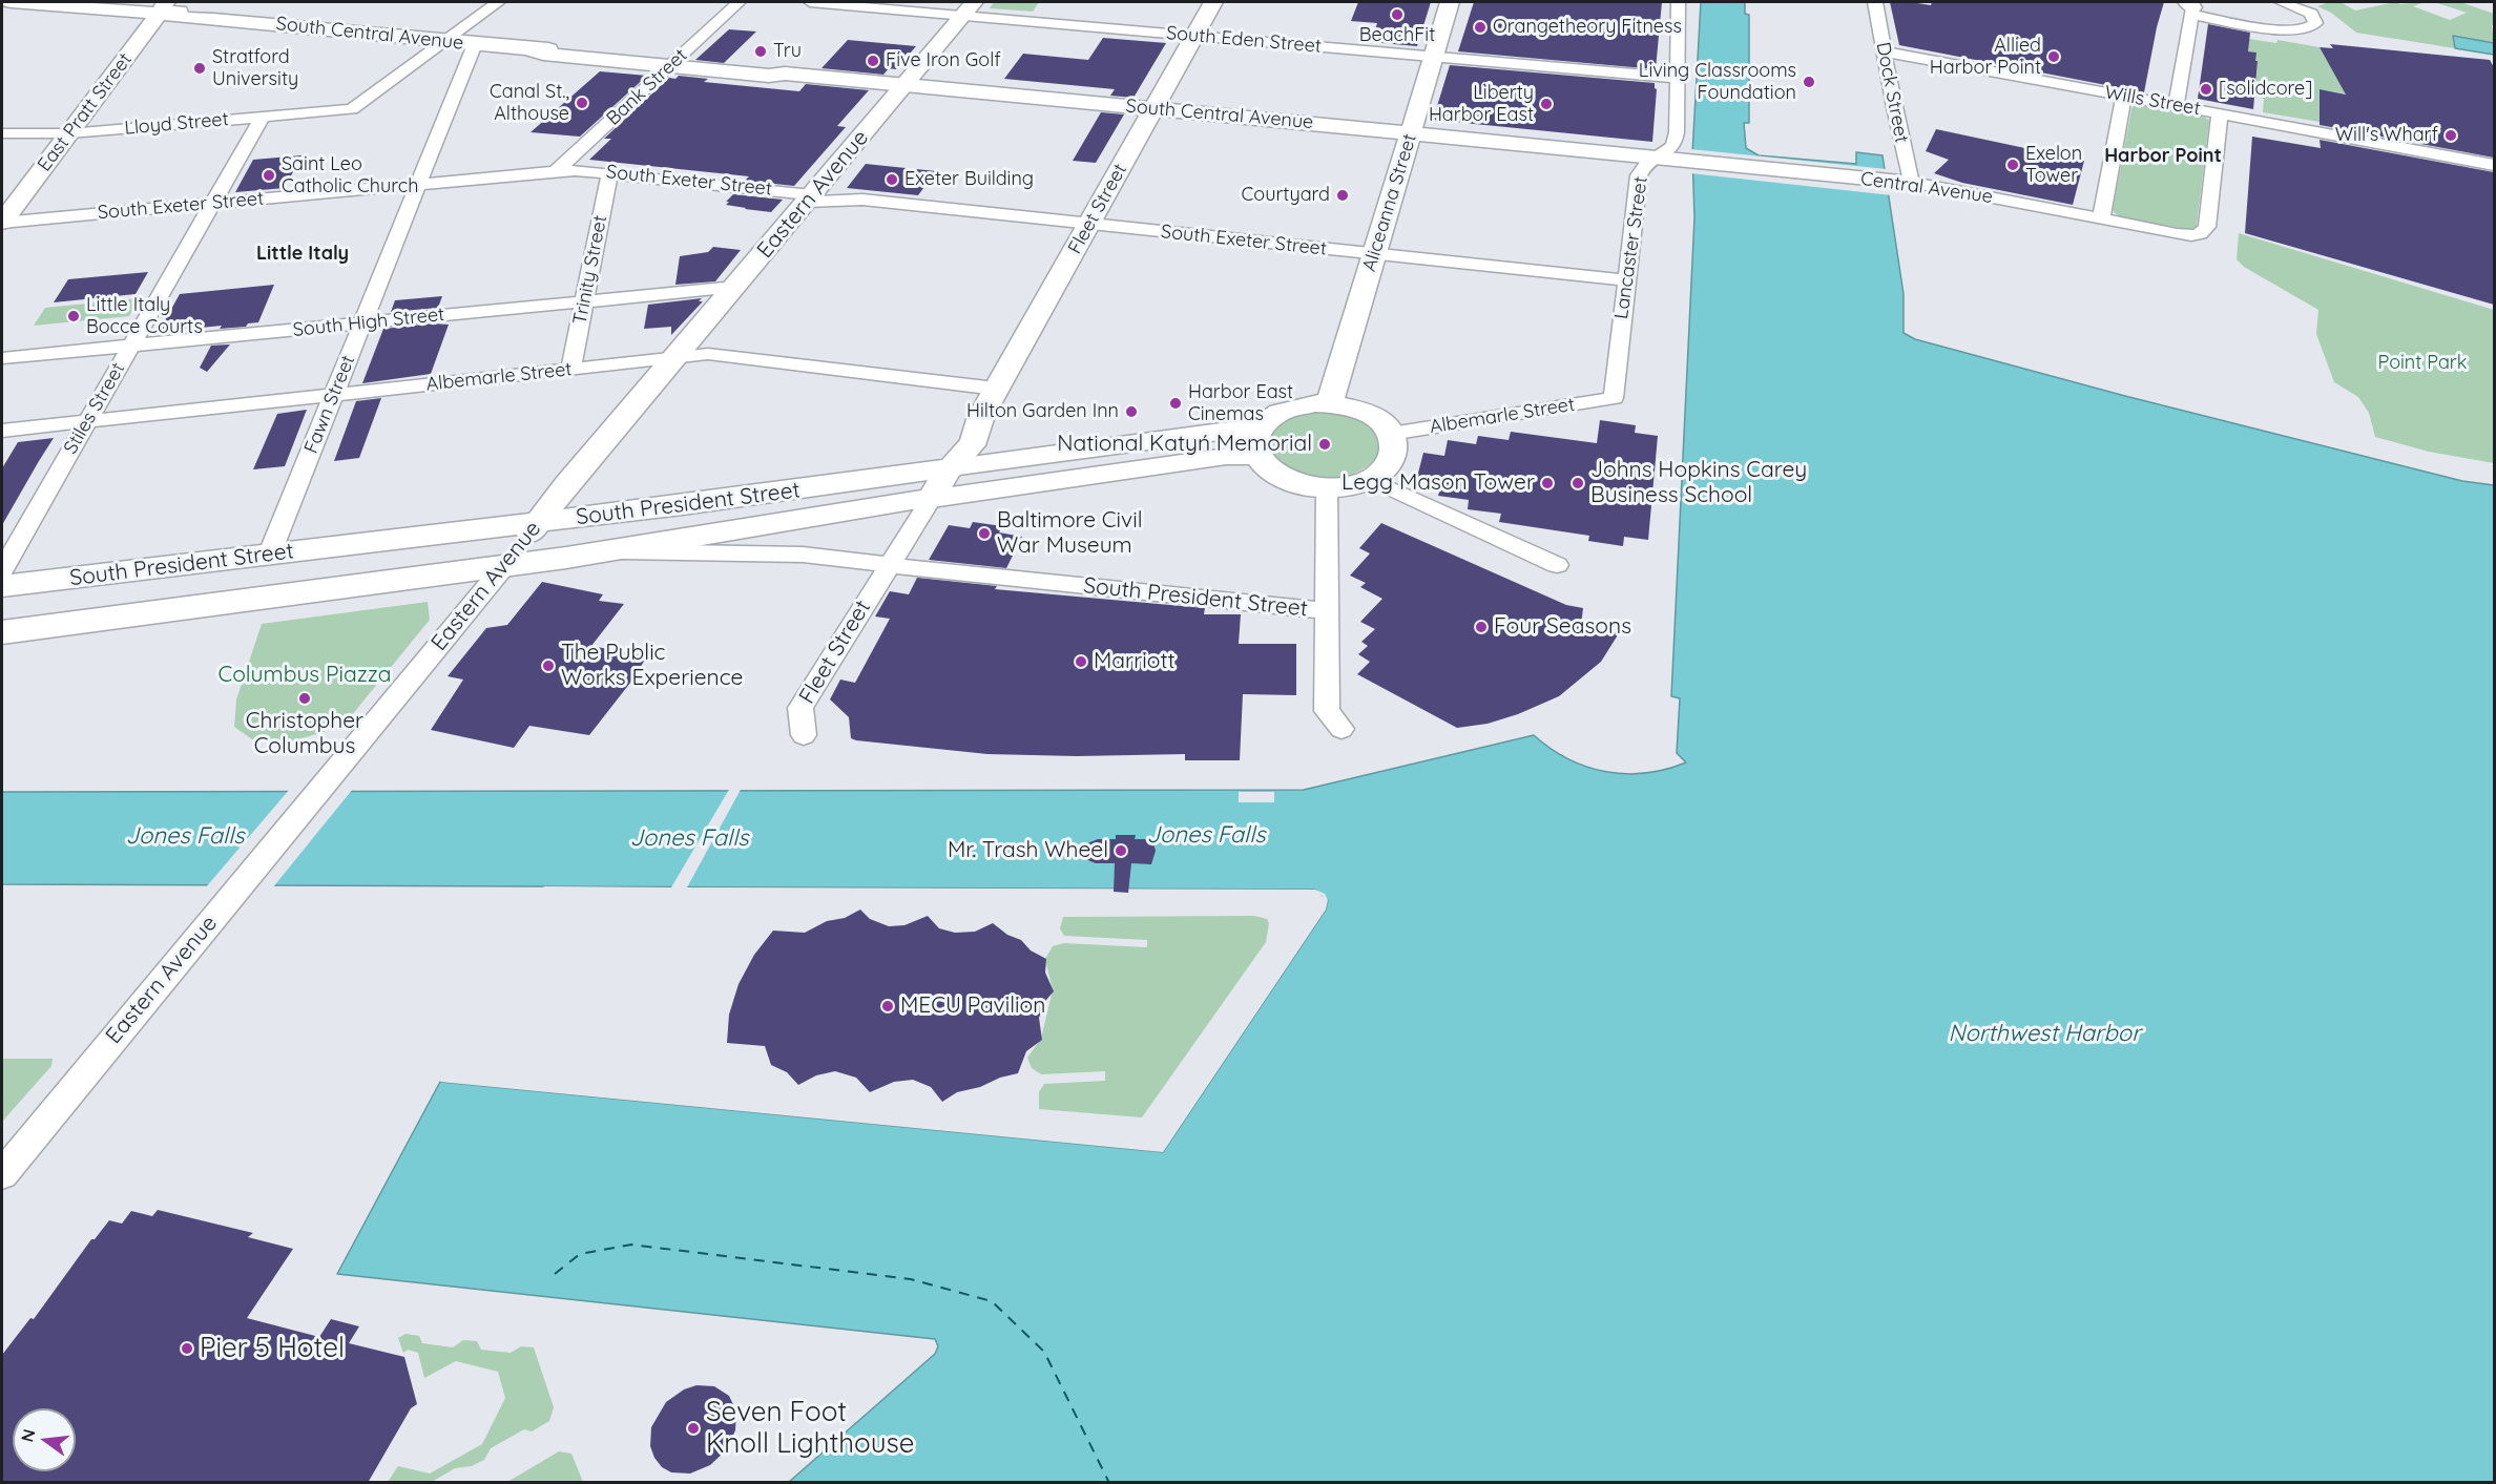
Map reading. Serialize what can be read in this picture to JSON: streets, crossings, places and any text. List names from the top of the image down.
{
  "streets": {
    "main road": [
      "South Central Avenue",
      "East Pratt Street",
      "Central Avenue",
      "Eastern Avenue",
      "Aliceanna Street",
      "Fleet Street",
      "South President Street"
    ],
    "street": [
      "South Eden Street",
      "Bank Street",
      "Dock Street",
      "Wills Street",
      "Lloyd Street",
      "South Exeter Street",
      "Lancaster Street",
      "Trinity Street",
      "South High Street",
      "Albemarle Street",
      "Fawn Street",
      "Stiles Street"
    ]
  },
  "crossings": [
    ["South Central Avenue", "Bank Street"],
    ["South Central Avenue", "East Pratt Street"],
    ["South Central Avenue", "Lloyd Street"],
    ["South Central Avenue", "Central Avenue"],
    ["South Central Avenue", "Eastern Avenue"],
    ["South Central Avenue", "Aliceanna Street"],
    ["South Central Avenue", "Fleet Street"],
    ["South Central Avenue", "Lancaster Street"],
    ["South Central Avenue", "Fawn Street"],
    ["South Eden Street", "Eastern Avenue"],
    ["South Eden Street", "Aliceanna Street"],
    ["South Eden Street", "Fleet Street"],
    ["South Eden Street", "Lancaster Street"],
    ["Bank Street", "South Exeter Street"],
    ["Dock Street", "Wills Street"],
    ["Dock Street", "Central Avenue"],
    ["Wills Street", "Central Avenue"],
    ["East Pratt Street", "Lloyd Street"],
    ["East Pratt Street", "South Exeter Street"],
    ["Lloyd Street", "Stiles Street"],
    ["South Exeter Street", "Eastern Avenue"],
    ["South Exeter Street", "Aliceanna Street"],
    ["South Exeter Street", "Fleet Street"],
    ["South Exeter Street", "Lancaster Street"],
    ["South Exeter Street", "Trinity Street"],
    ["South Exeter Street", "Fawn Street"],
    ["South Exeter Street", "Stiles Street"],
    ["Central Avenue", "Lancaster Street"],
    ["Eastern Avenue", "South High Street"],
    ["Eastern Avenue", "Albemarle Street"],
    ["Eastern Avenue", "South President Street"],
    ["Aliceanna Street", "Albemarle Street"],
    ["Aliceanna Street", "South President Street"],
    ["Fleet Street", "Albemarle Street"],
    ["Fleet Street", "South President Street"],
    ["Lancaster Street", "Albemarle Street"],
    ["Trinity Street", "South High Street"],
    ["Trinity Street", "Albemarle Street"],
    ["South High Street", "Fawn Street"],
    ["South High Street", "Stiles Street"],
    ["Albemarle Street", "Fawn Street"],
    ["Albemarle Street", "Stiles Street"],
    ["Albemarle Street", "South President Street"],
    ["Fawn Street", "South President Street"]
  ],
  "districts": ["Harbor Point", "Little Italy"],
  "water": ["Jones Falls", "Northwest Harbor"],
  "parks": ["Point Park", "Columbus Piazza"],
  "places": [
    "BeachFit",
    "Orangetheory Fitness",
    "Tru",
    "Allied Harbor Point",
    "Five Iron Golf",
    "Stratford University",
    "Living Classrooms Foundation",
    "[solidcore]",
    "Canal St., Althouse",
    "Liberty Harbor East",
    "Will's Wharf",
    "Exelon Tower",
    "Saint Leo Catholic Church",
    "Exeter Building",
    "Courtyard",
    "Little Italy Bocce Courts",
    "Harbor East Cinemas",
    "Hilton Garden Inn",
    "National Katyń Memorial",
    "Legg Mason Tower",
    "Johns Hopkins Carey Business School",
    "Baltimore Civil War Museum",
    "Four Seasons",
    "Marriott",
    "The Public Works Experience",
    "Christopher Columbus",
    "Mr. Trash Wheel",
    "MECU Pavilion",
    "Pier 5 Hotel",
    "Seven Foot Knoll Lighthouse"
  ],
  "north": "left"
}
